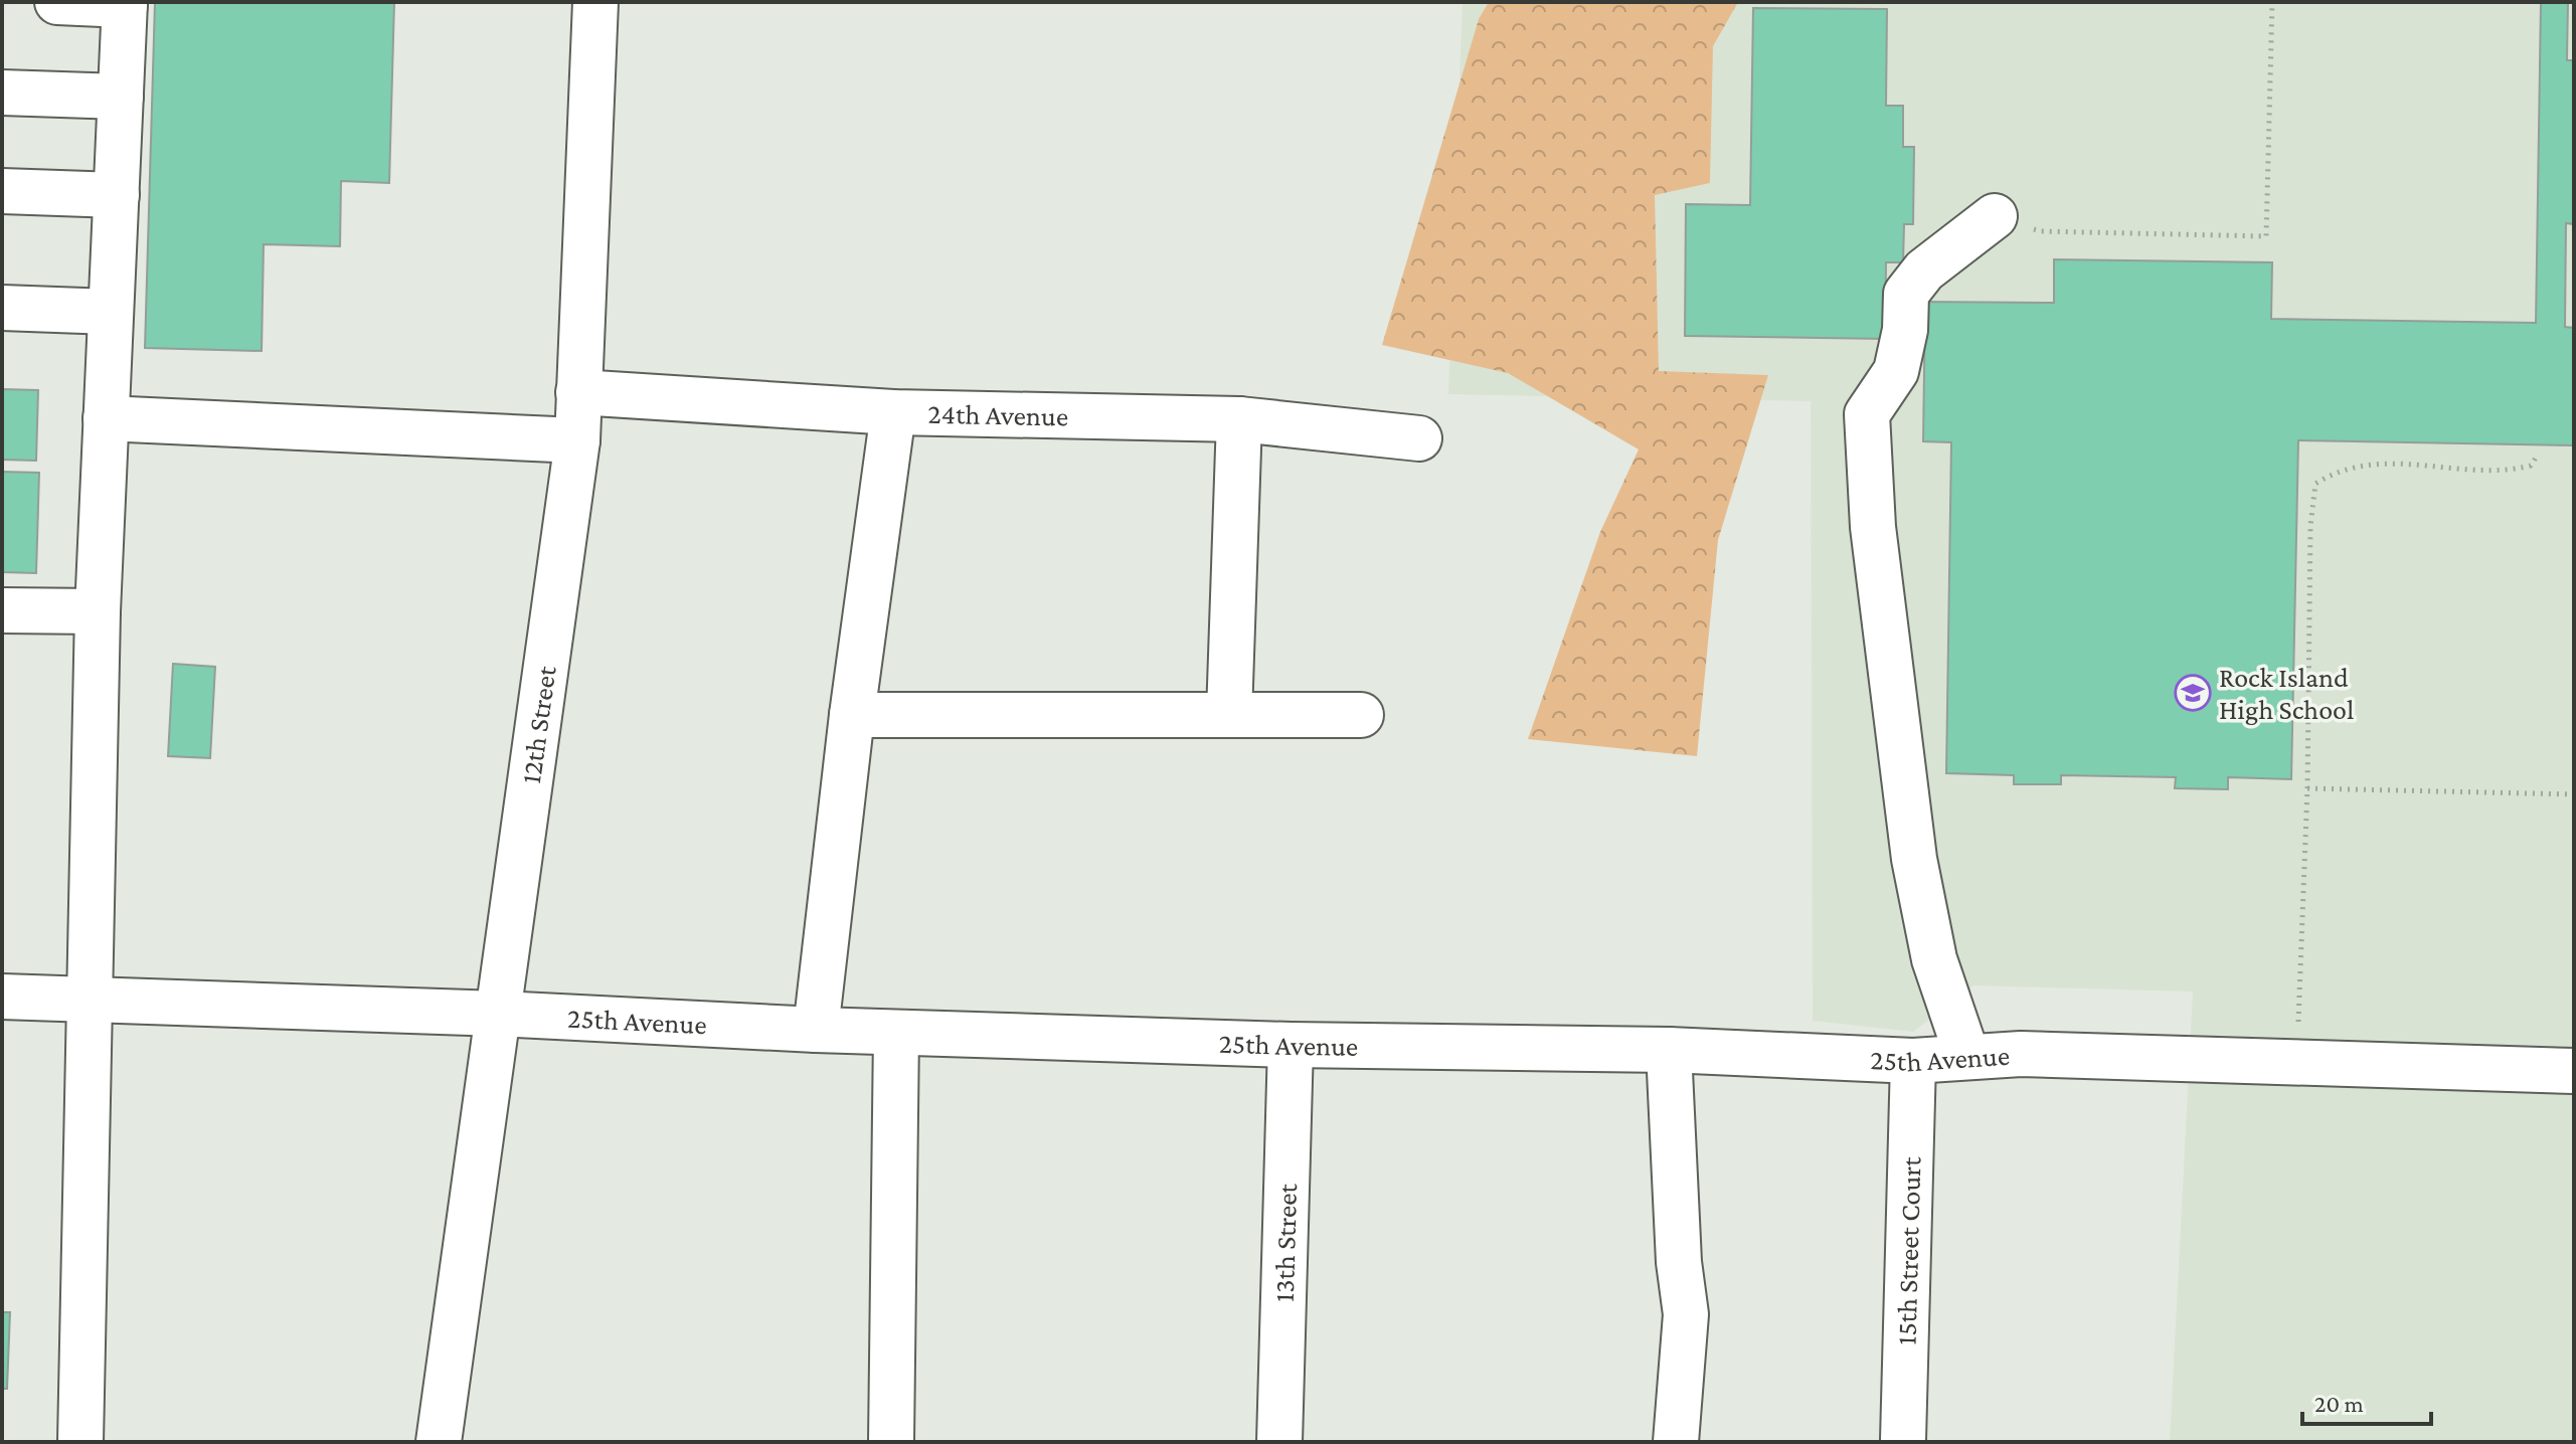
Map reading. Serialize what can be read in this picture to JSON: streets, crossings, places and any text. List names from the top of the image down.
{
  "streets": {
    "street": [
      "24th Avenue",
      "12th Street",
      "25th Avenue",
      "13th Street",
      "15th Street Court"
    ]
  },
  "crossings": [
    ["24th Avenue", "12th Street"],
    ["12th Street", "25th Avenue"],
    ["25th Avenue", "13th Street"],
    ["25th Avenue", "15th Street Court"]
  ],
  "places": {
    "school or university": ["Rock Island High School"]
  },
  "scale_bar": "20 m"
}
